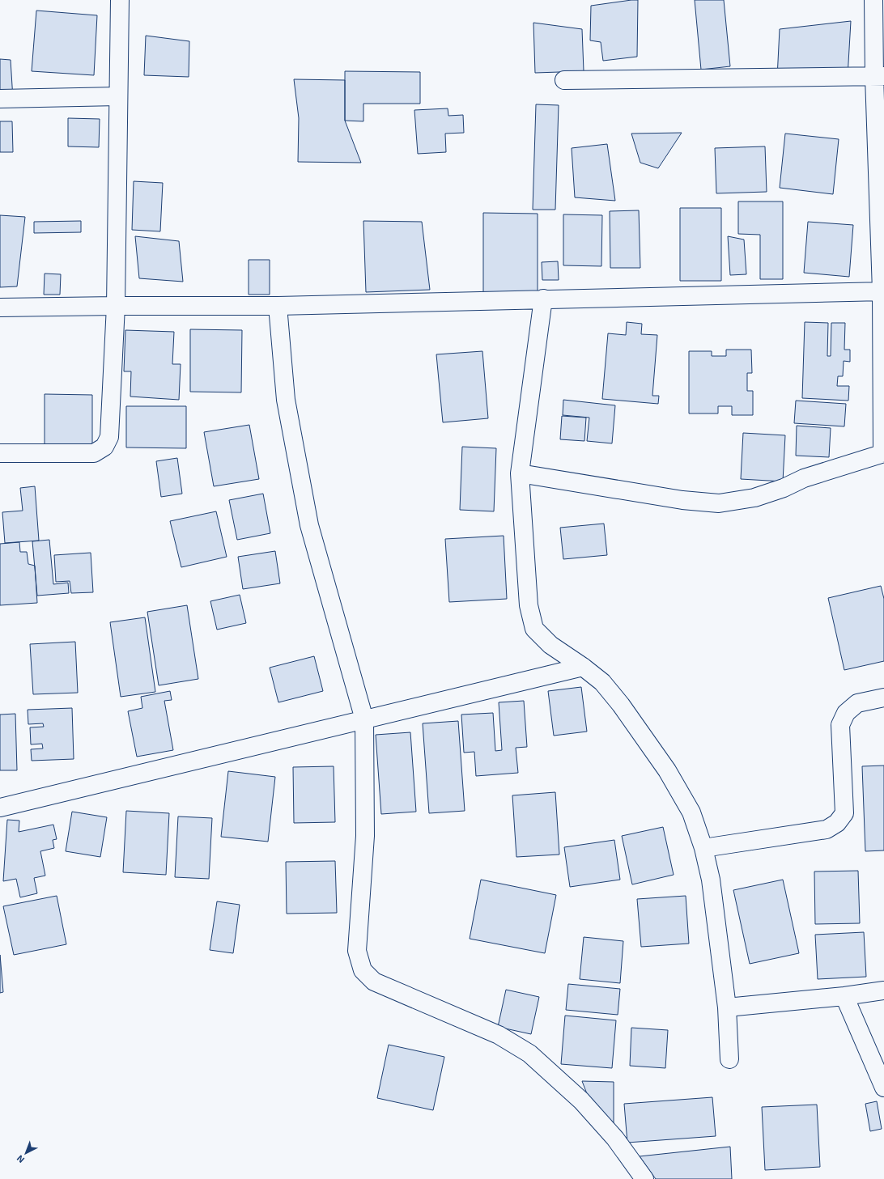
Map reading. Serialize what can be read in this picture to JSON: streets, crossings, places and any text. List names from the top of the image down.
{
  "north": "bottom left"
}
